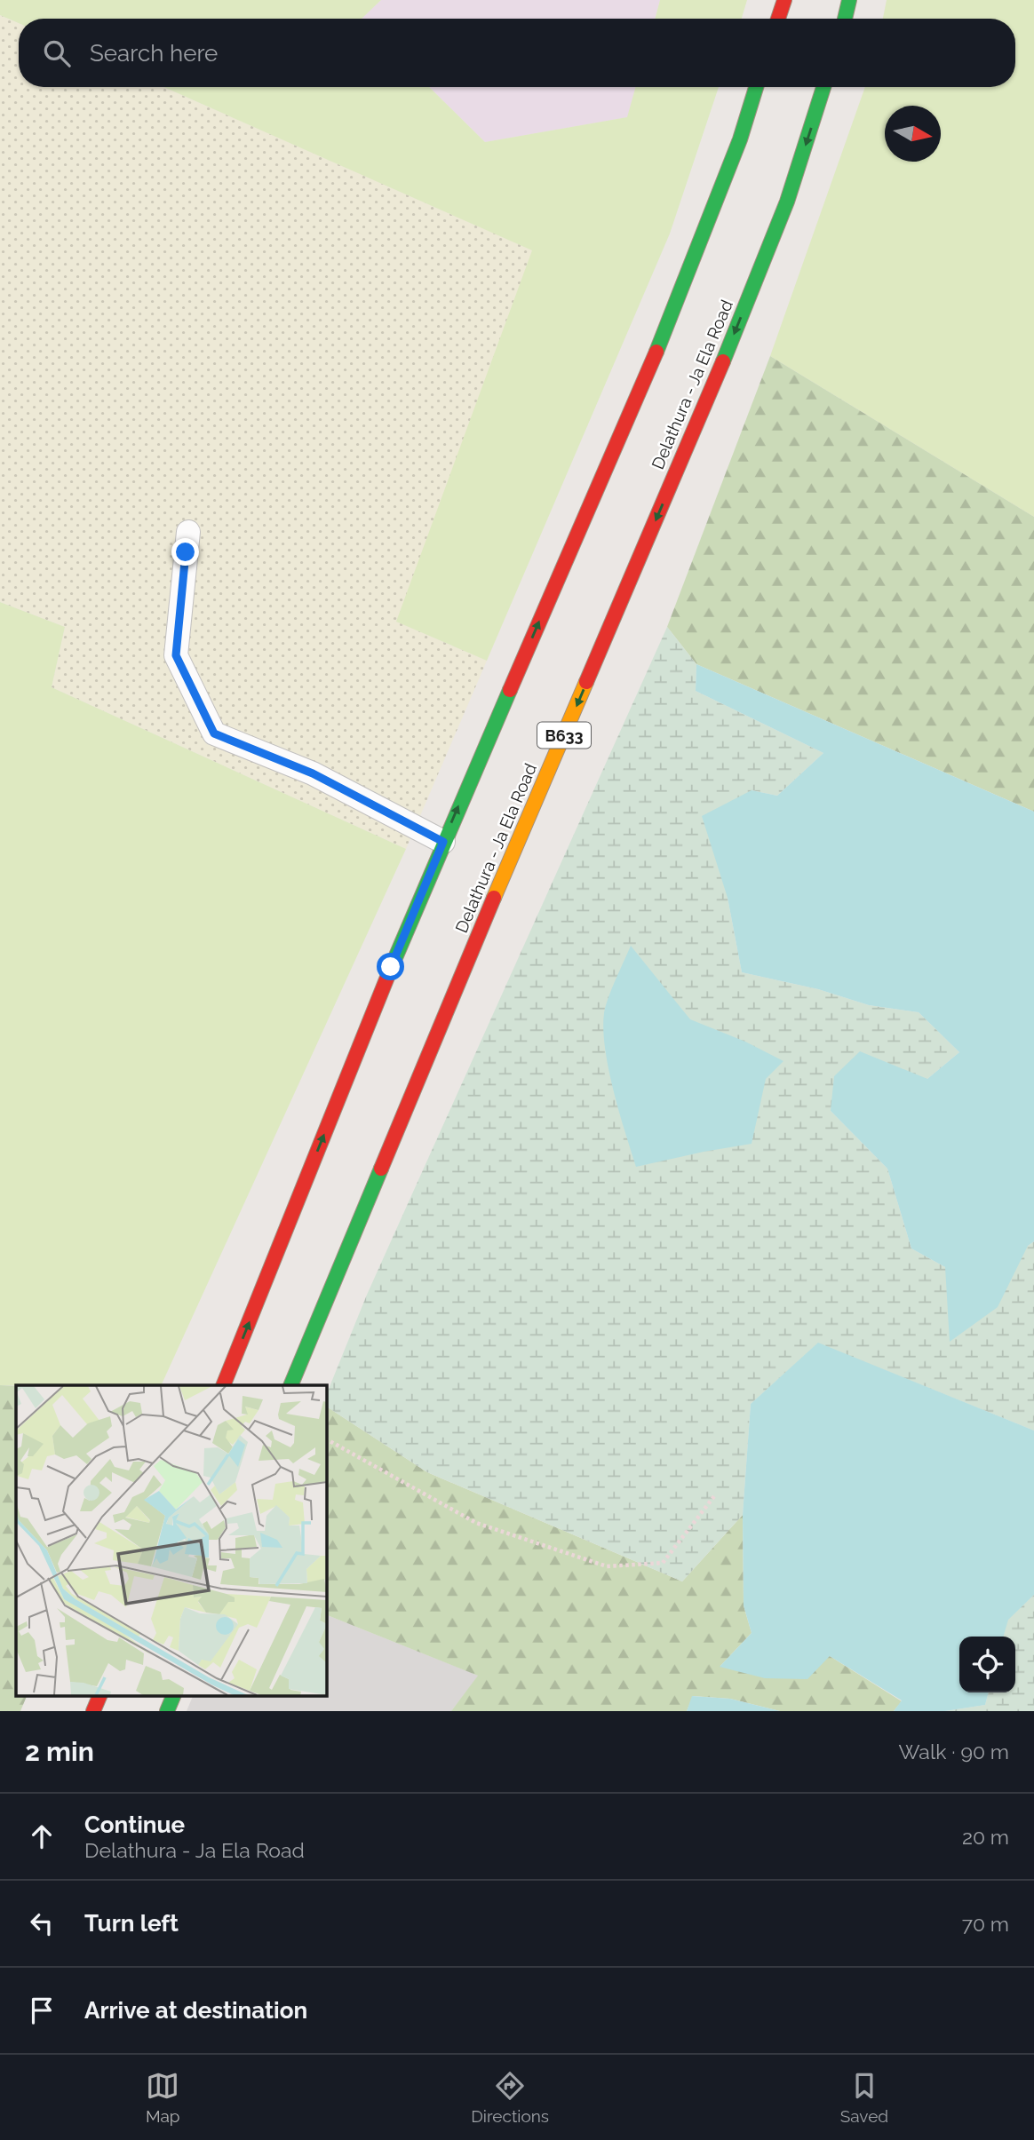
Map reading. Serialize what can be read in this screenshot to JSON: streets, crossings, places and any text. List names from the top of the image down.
{
  "streets": {
    "main road": ["Delathura - Ja Ela Road", "B633"]
  },
  "north": "right",
  "page": {
    "search": "Search here",
    "heading": ["2 min", "Walk · 90 m"],
    "list": [
      ["Continue", "Delathura - Ja Ela Road", "20 m"],
      ["Turn left", "70 m"],
      "Arrive at destination"
    ],
    "nav": ["Map", "Directions", "Saved"]
  }
}
